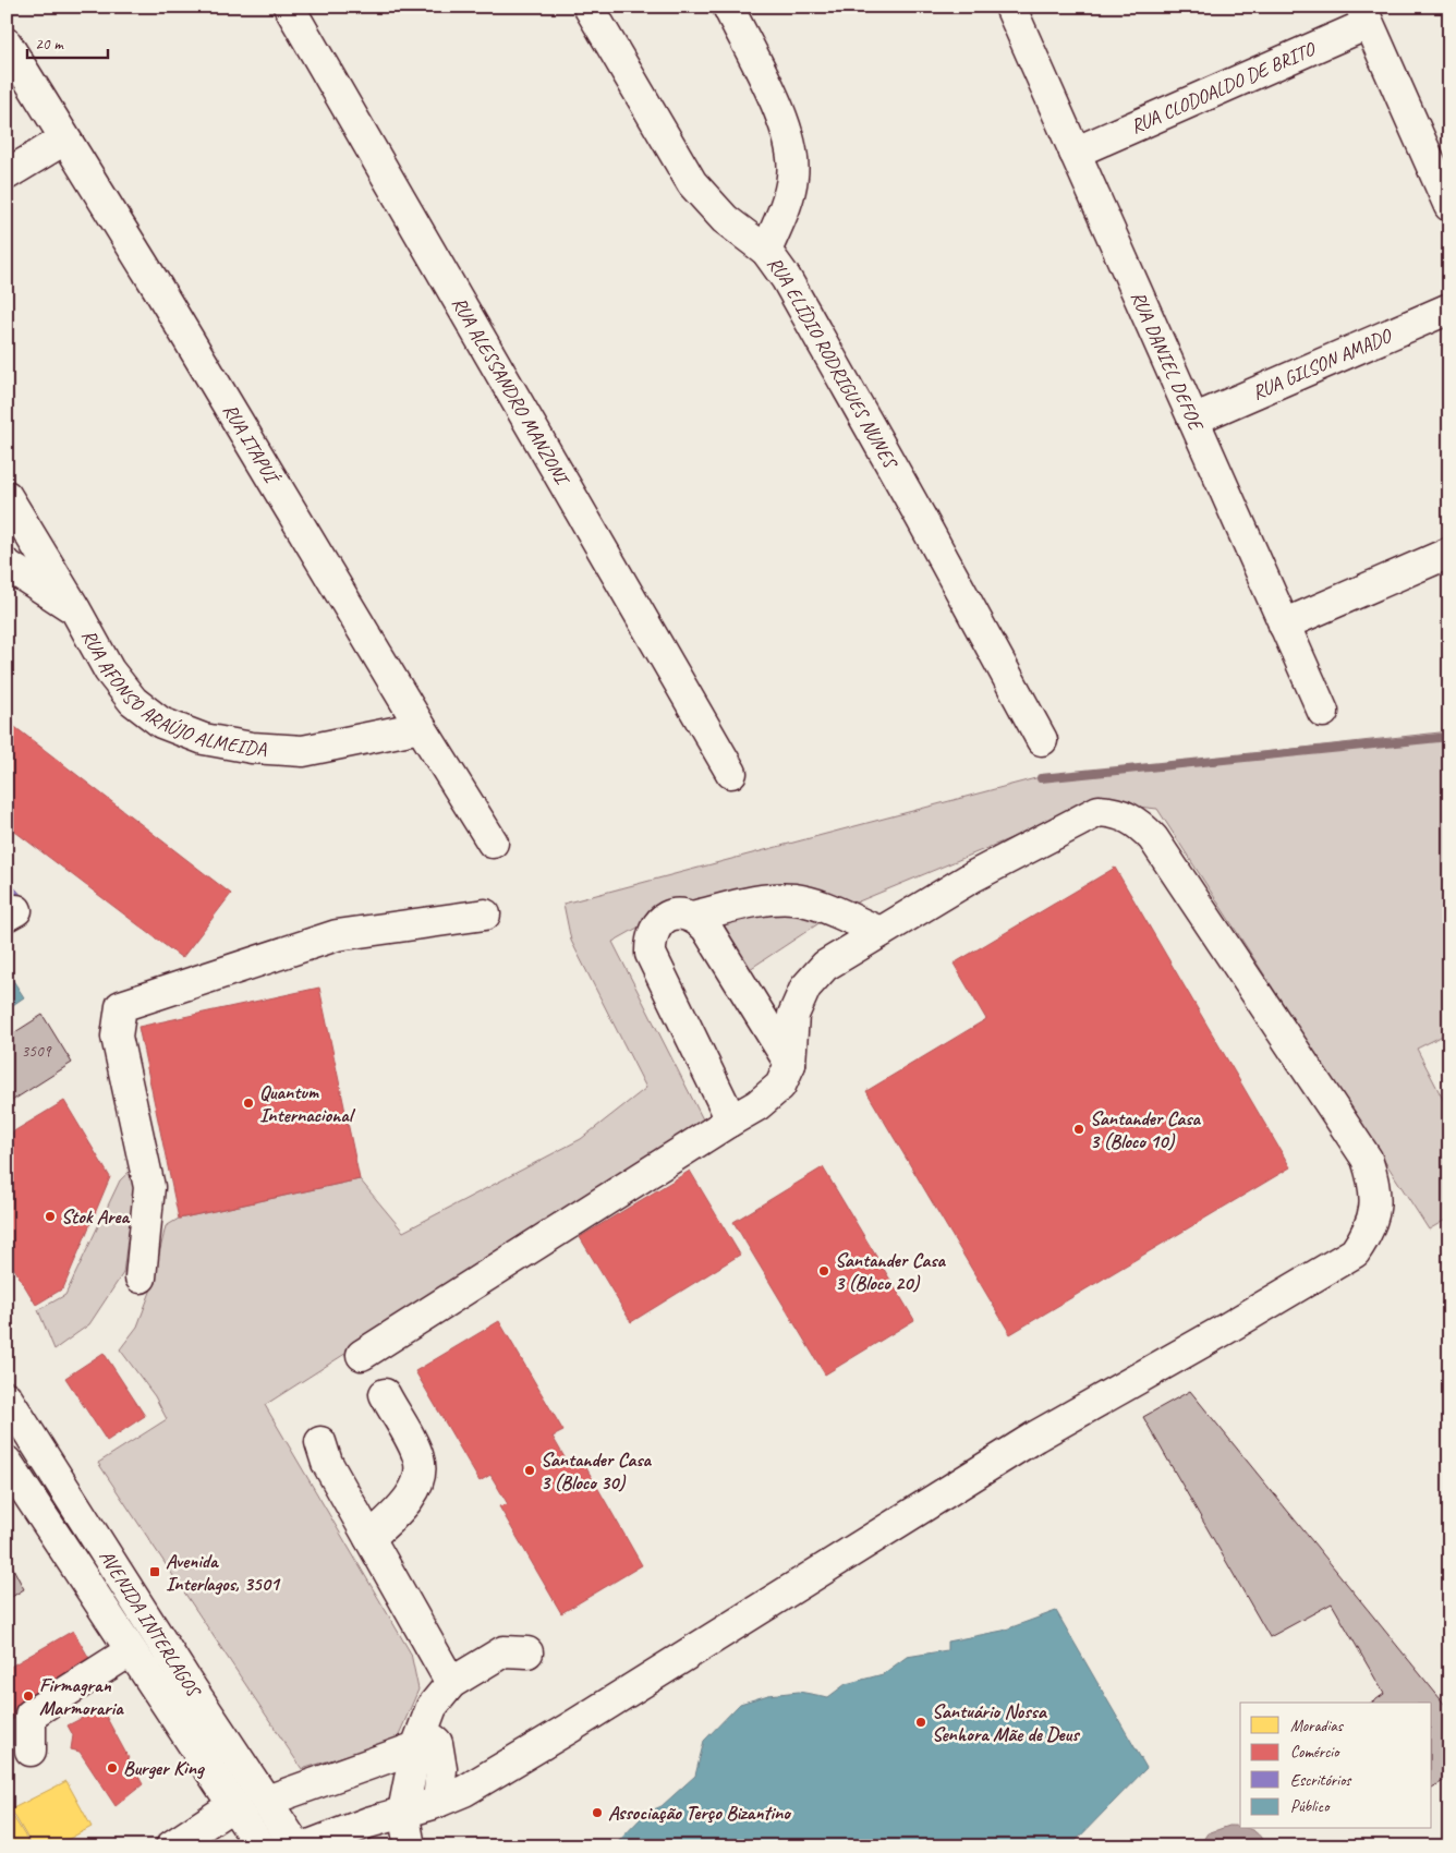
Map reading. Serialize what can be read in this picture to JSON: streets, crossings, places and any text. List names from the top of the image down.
{
  "streets": {
    "street": [
      "RUA CLODOALDO DE BRITO",
      "RUA DANIEL DEFOE",
      "RUA ELÍDIO RODRIGUES NUNES",
      "RUA GILSON AMADO",
      "RUA ALESSANDRO MANZONI",
      "RUA ITAPUÍ",
      "RUA AFONSO ARAÚJO ALMEIDA",
      "AVENIDA INTERLAGOS"
    ]
  },
  "crossings": [
    ["RUA CLODOALDO DE BRITO", "RUA DANIEL DEFOE"],
    ["RUA DANIEL DEFOE", "RUA GILSON AMADO"],
    ["RUA ITAPUÍ", "RUA AFONSO ARAÚJO ALMEIDA"]
  ],
  "places": {
    "other": [
      "Quantum Internacional",
      "Santander Casa 3 (Bloco 10)",
      "Stok Area",
      "Santander Casa 3 (Bloco 20)",
      "Santander Casa 3 (Bloco 30)",
      "Firmagran Marmoraria",
      "Santuário Nossa Senhora Mãe de Deus",
      "Burger King",
      "Associação Terço Bizantino"
    ],
    "transit": ["Avenida Interlagos, 3501"]
  },
  "house_numbers": ["3509"],
  "legend": [
    "Moradias",
    "Comércio",
    "Escritórios",
    "Público"
  ],
  "scale_bar": "20 m"
}
